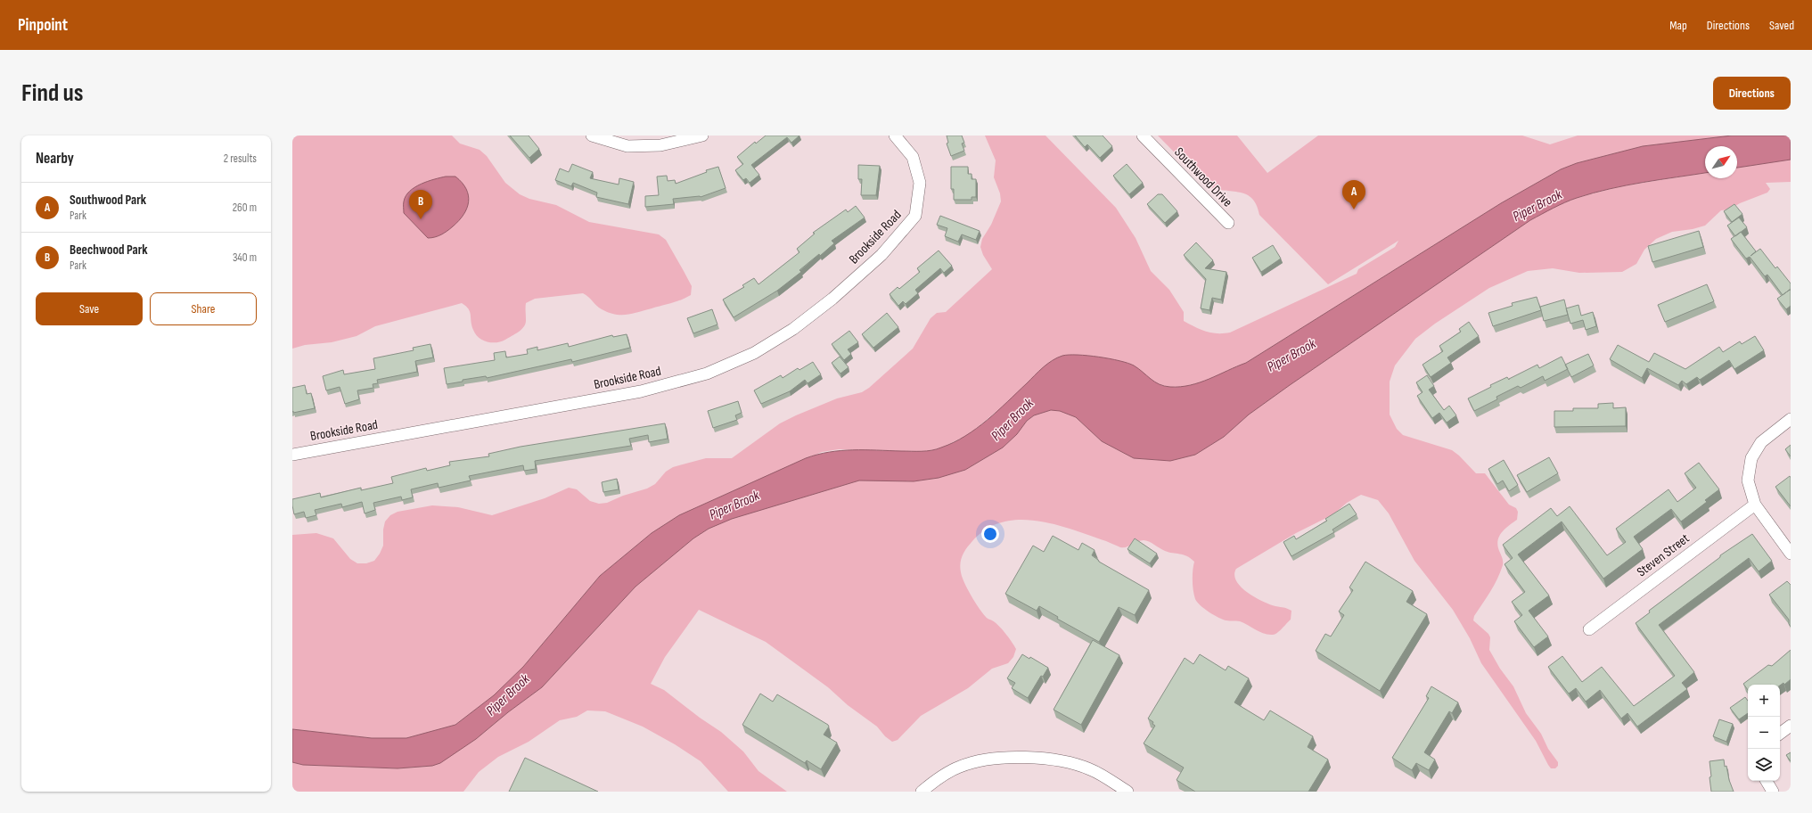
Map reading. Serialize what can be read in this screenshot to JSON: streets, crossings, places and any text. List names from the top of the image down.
{
  "streets": {
    "street": ["Southwood Drive", "Brookside Road", "Steven Street"]
  },
  "water": ["Piper Brook"],
  "north": "top right",
  "page": {
    "header": "Pinpoint",
    "nav": ["Map", "Directions", "Saved"],
    "buttons": [
      "Directions",
      ["Save", "Share"]
    ],
    "title": "Find us",
    "heading": ["Nearby", "2 results"],
    "pins": ["A", "B"],
    "list": [
      {
        "mark": "A",
        "name": "Southwood Park",
        "note": "Park",
        "value": "260 m"
      },
      {
        "mark": "B",
        "name": "Beechwood Park",
        "note": "Park",
        "value": "340 m"
      }
    ],
    "map_buttons": ["+", "−"]
  }
}
